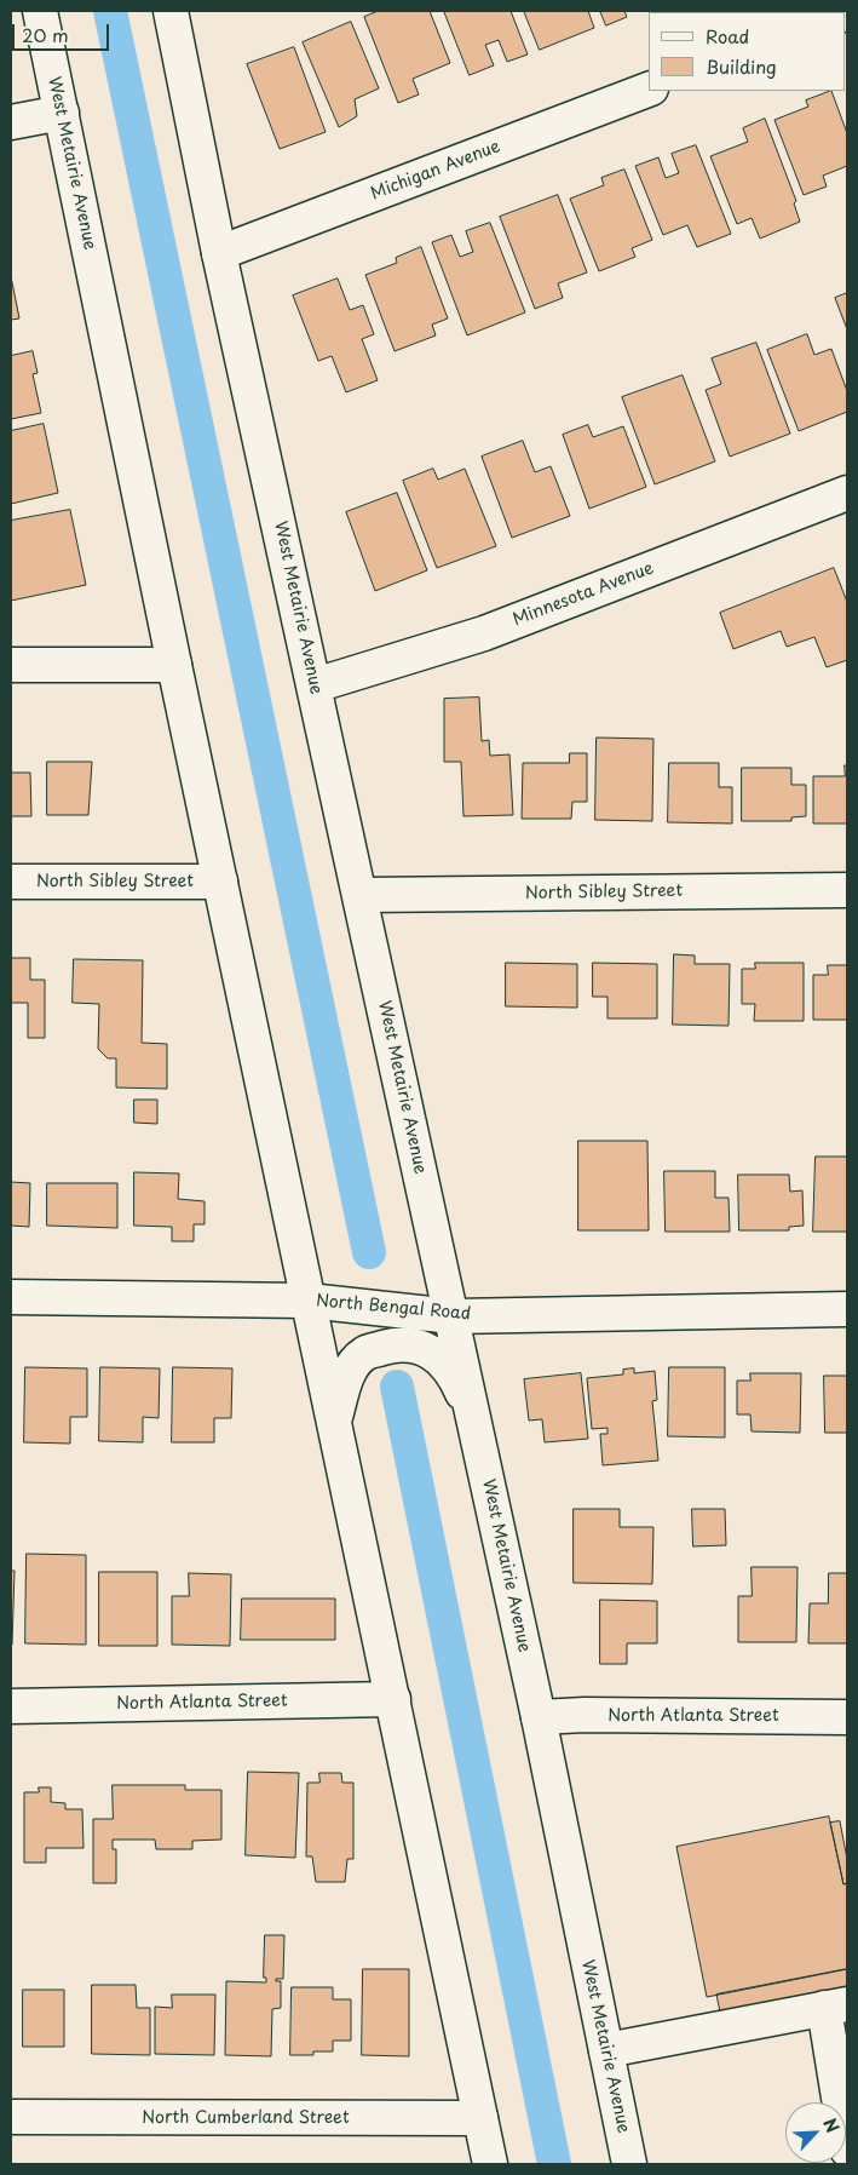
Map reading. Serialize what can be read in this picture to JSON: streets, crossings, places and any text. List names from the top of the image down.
{
  "streets": {
    "main road": [
      "West Metairie Avenue",
      "Michigan Avenue",
      "Minnesota Avenue",
      "North Sibley Street",
      "North Bengal Road",
      "North Atlanta Street",
      "North Cumberland Street"
    ]
  },
  "crossings": [
    ["West Metairie Avenue", "Michigan Avenue"],
    ["West Metairie Avenue", "Minnesota Avenue"],
    ["West Metairie Avenue", "North Sibley Street"],
    ["West Metairie Avenue", "North Bengal Road"],
    ["West Metairie Avenue", "North Atlanta Street"],
    ["West Metairie Avenue", "North Cumberland Street"]
  ],
  "legend": ["Road", "Building"],
  "scale_bar": "20 m",
  "north": "top right"
}
